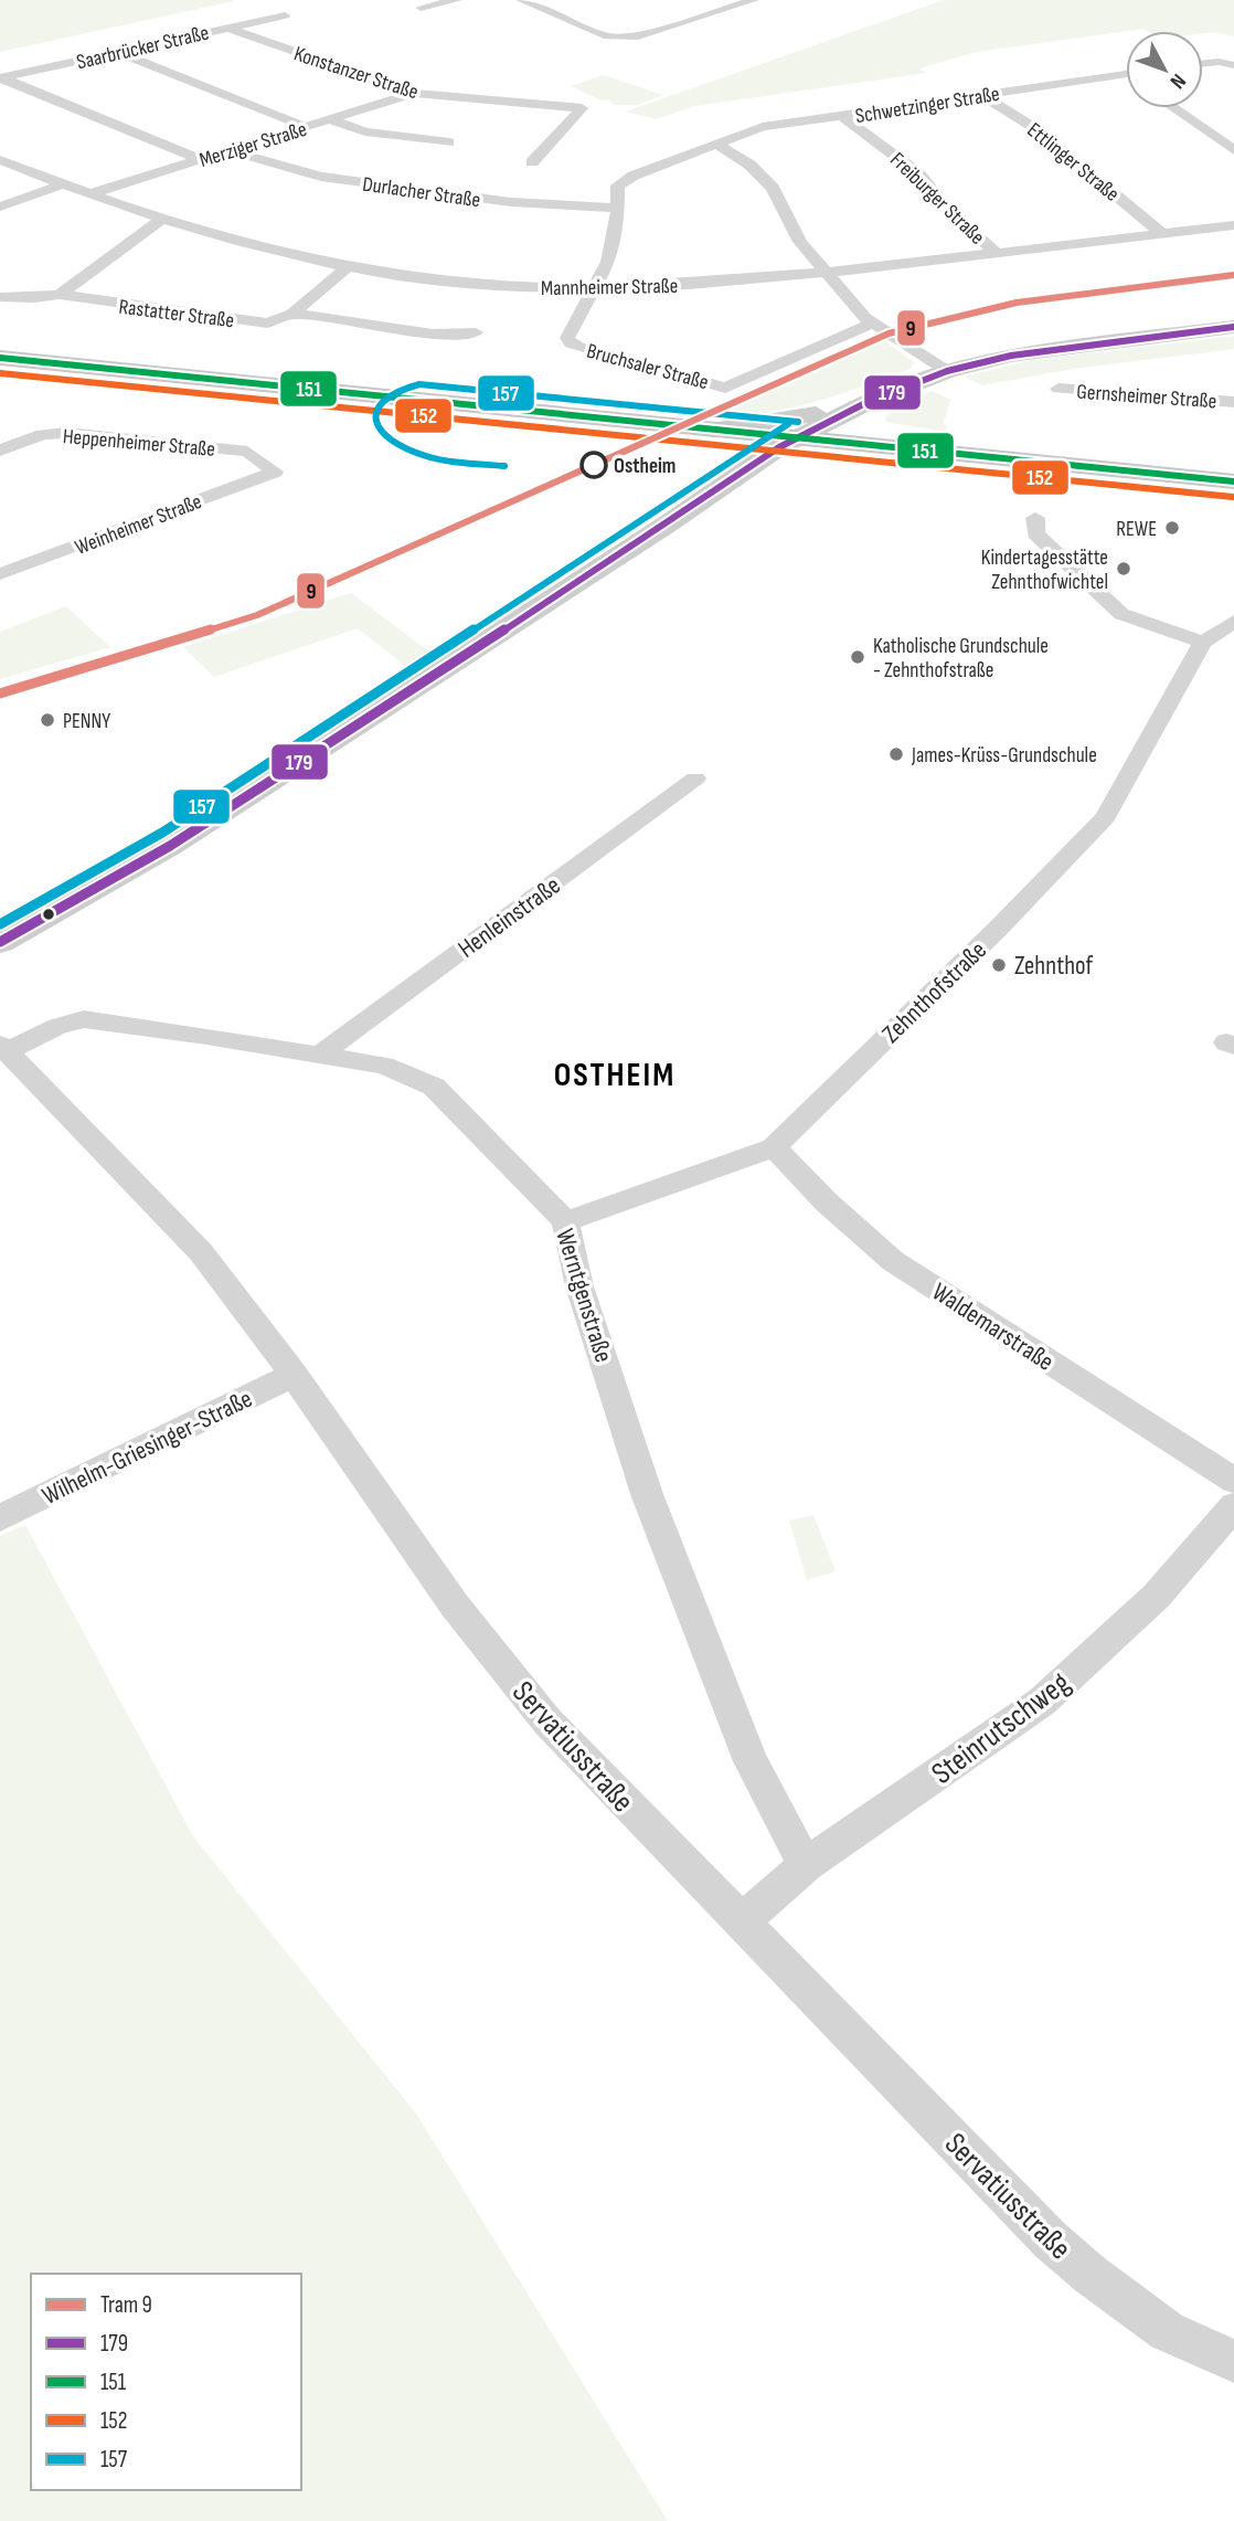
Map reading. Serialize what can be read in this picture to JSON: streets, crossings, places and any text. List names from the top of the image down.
{
  "streets": {
    "street": [
      "Saarbrücker Straße",
      "Konstanzer Straße",
      "Schwetzinger Straße",
      "Merziger Straße",
      "Ettlinger Straße",
      "Durlacher Straße",
      "Freiburger Straße",
      "Mannheimer Straße",
      "Rastatter Straße",
      "Bruchsaler Straße",
      "Gernsheimer Straße",
      "Heppenheimer Straße",
      "Weinheimer Straße",
      "Henleinstraße",
      "Zehnthofstraße",
      "Werntgenstraße",
      "Waldemarstraße",
      "Wilhelm-Griesinger-Straße",
      "Steinrutschweg",
      "Servatiusstraße"
    ]
  },
  "crossings": [
    ["Saarbrücker Straße", "Konstanzer Straße"],
    ["Konstanzer Straße", "Merziger Straße"],
    ["Schwetzinger Straße", "Ettlinger Straße"],
    ["Schwetzinger Straße", "Freiburger Straße"],
    ["Schwetzinger Straße", "Bruchsaler Straße"],
    ["Merziger Straße", "Durlacher Straße"],
    ["Merziger Straße", "Mannheimer Straße"],
    ["Ettlinger Straße", "Mannheimer Straße"],
    ["Durlacher Straße", "Bruchsaler Straße"],
    ["Freiburger Straße", "Mannheimer Straße"],
    ["Mannheimer Straße", "Rastatter Straße"],
    ["Mannheimer Straße", "Bruchsaler Straße"],
    ["Heppenheimer Straße", "Weinheimer Straße"],
    ["Henleinstraße", "Werntgenstraße"],
    ["Zehnthofstraße", "Werntgenstraße"],
    ["Zehnthofstraße", "Waldemarstraße"],
    ["Werntgenstraße", "Steinrutschweg"],
    ["Werntgenstraße", "Servatiusstraße"],
    ["Wilhelm-Griesinger-Straße", "Servatiusstraße"],
    ["Steinrutschweg", "Servatiusstraße"]
  ],
  "districts": ["OSTHEIM"],
  "places": [
    "Ostheim",
    "REWE",
    "Kindertagesstätte Zehnthofwichtel",
    "Katholische Grundschule - Zehnthofstraße",
    "PENNY",
    "James-Krüss-Grundschule",
    "Zehnthof"
  ],
  "lines": [
    "tram line 9",
    "transit line 179",
    "transit line 151",
    "transit line 152",
    "transit line 157"
  ],
  "legend": [
    "Tram 9",
    "179",
    "151",
    "152",
    "157"
  ],
  "north": "bottom right"
}
